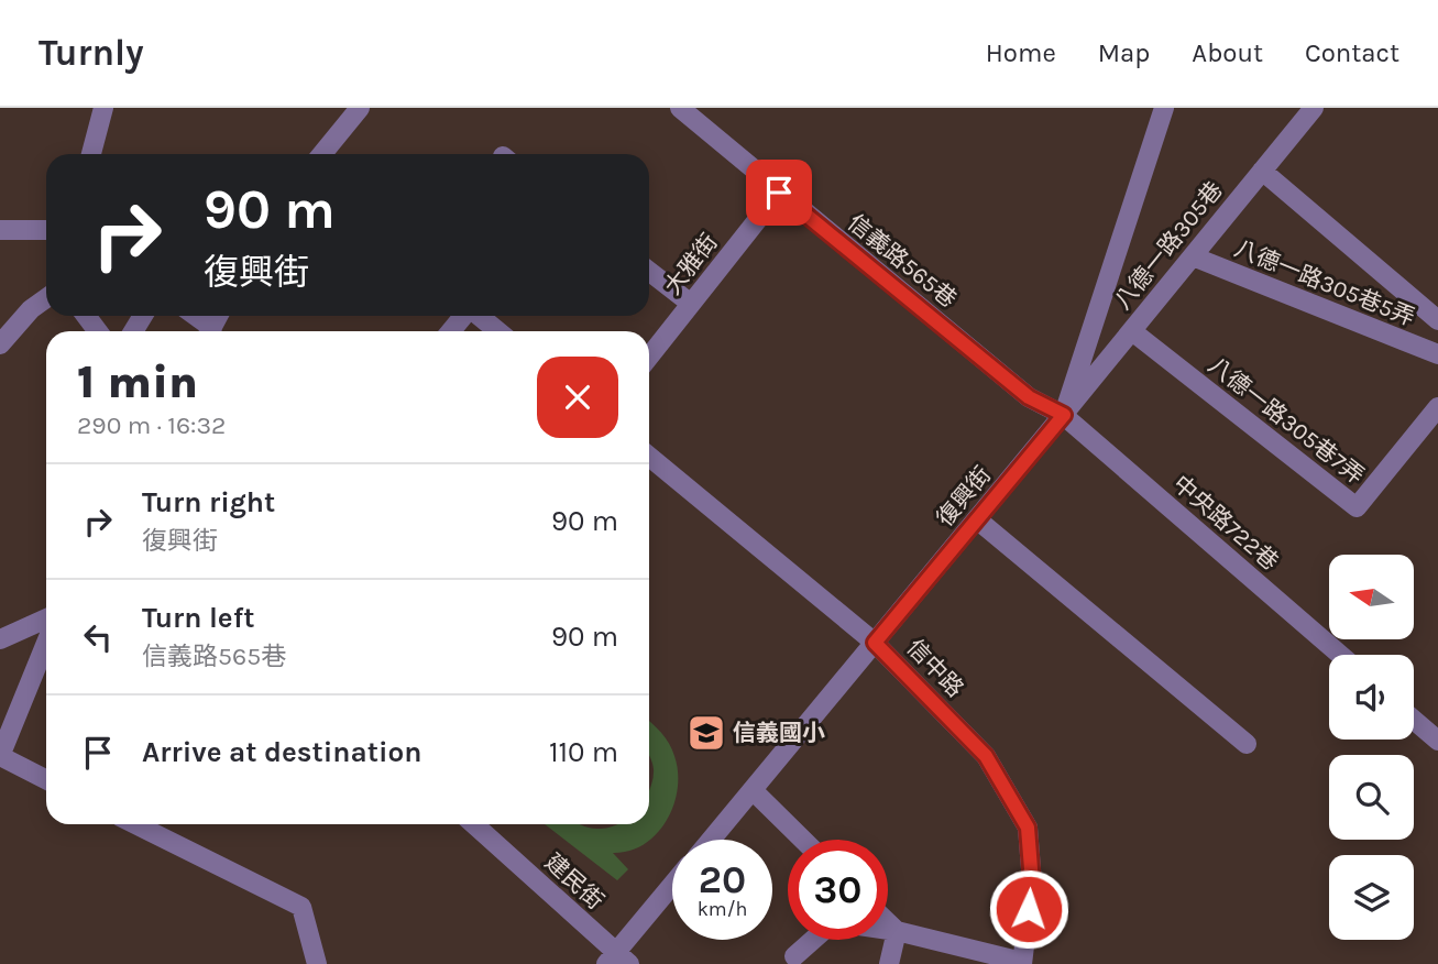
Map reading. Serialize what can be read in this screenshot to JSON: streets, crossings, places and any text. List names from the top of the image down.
{
  "streets": {
    "street": [
      "八德一路305巷",
      "信義路565巷",
      "大雅街",
      "八德一路305巷5弄",
      "八德一路305巷7弄",
      "復興街",
      "中央路722巷",
      "信中路",
      "建民街"
    ]
  },
  "crossings": [
    ["八德一路305巷", "信義路565巷"],
    ["八德一路305巷", "八德一路305巷5弄"],
    ["八德一路305巷", "八德一路305巷7弄"],
    ["八德一路305巷", "復興街"],
    ["八德一路305巷", "中央路722巷"],
    ["信義路565巷", "大雅街"],
    ["信義路565巷", "復興街"],
    ["信義路565巷", "中央路722巷"],
    ["復興街", "中央路722巷"],
    ["復興街", "信中路"]
  ],
  "places": {
    "school or university": ["信義國小"]
  },
  "north": "left",
  "page": {
    "header": "Turnly",
    "nav": [
      "Home",
      "Map",
      "About",
      "Contact"
    ],
    "turn": ["90 m", "復興街"],
    "heading": ["1 min", "290 m · 16:32"],
    "list": [
      {
        "name": "Turn right",
        "note": "復興街",
        "value": "90 m"
      },
      {
        "name": "Turn left",
        "note": "信義路565巷",
        "value": "90 m"
      },
      {
        "name": "Arrive at destination",
        "value": "110 m"
      }
    ],
    "speed": "20 km/h",
    "limit": "30"
  }
}
